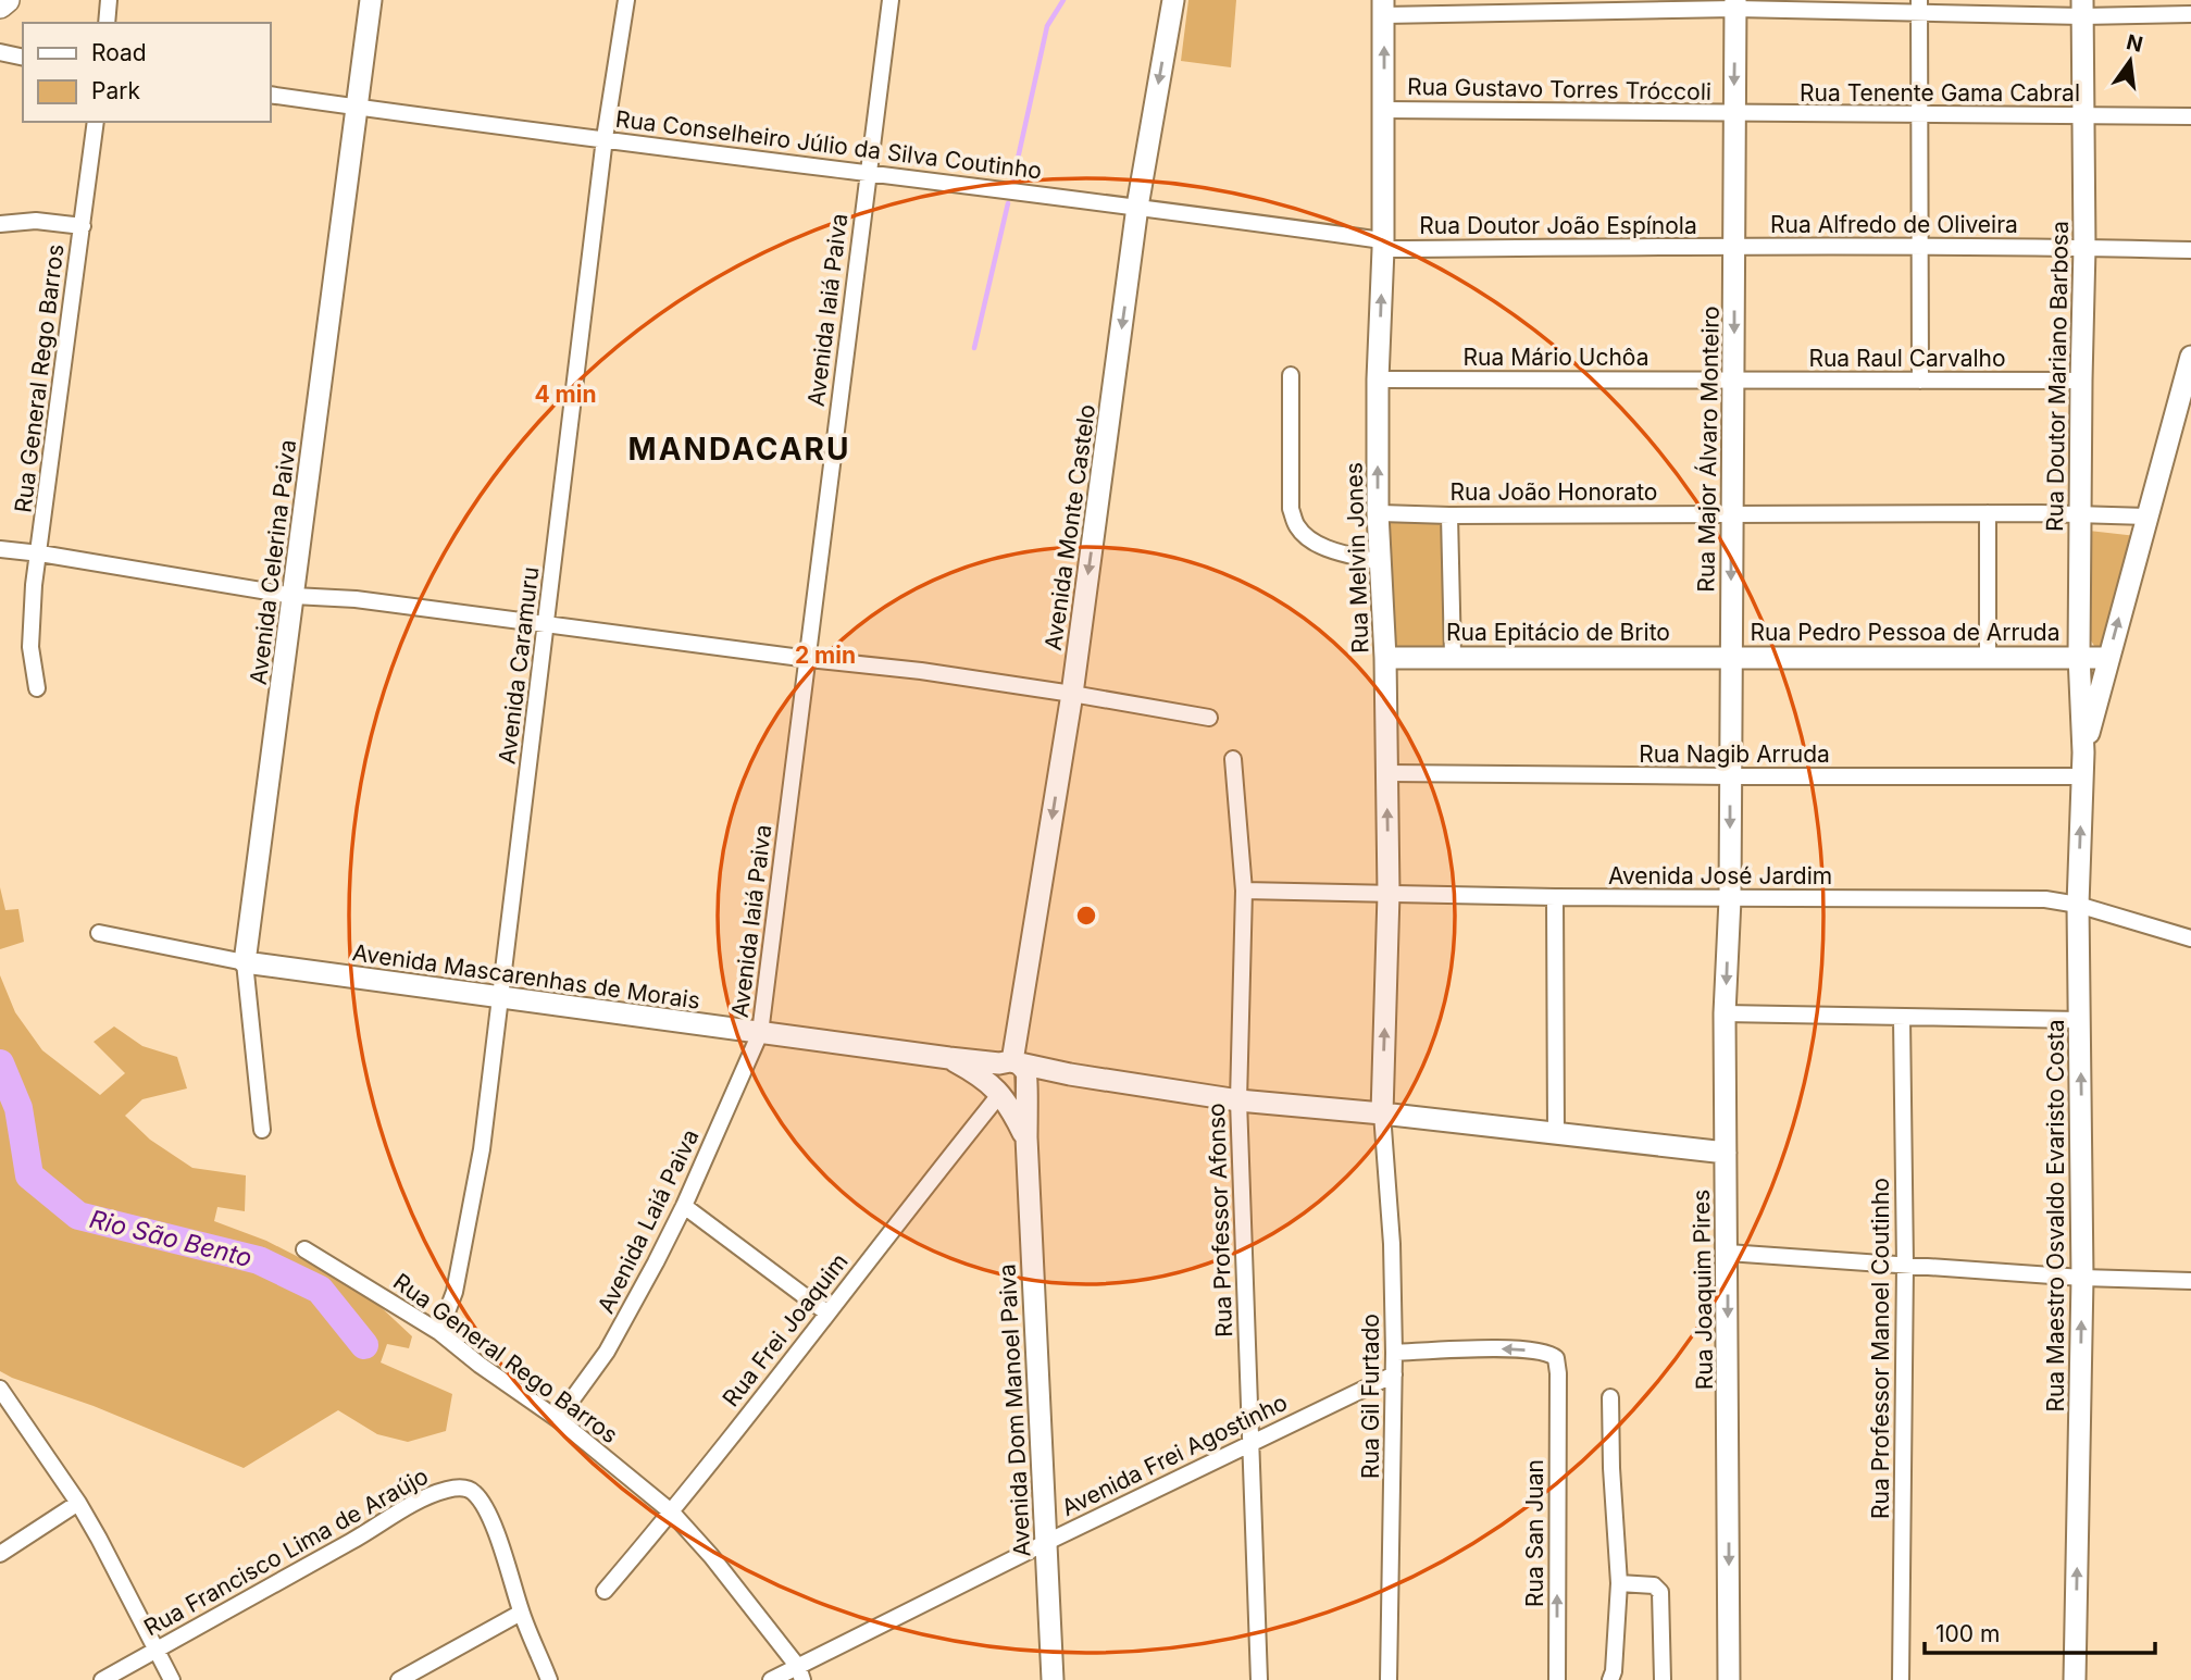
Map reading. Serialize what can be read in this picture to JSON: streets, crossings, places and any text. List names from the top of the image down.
{
  "streets": {
    "street": [
      "Rua Gustavo Torres Tróccoli",
      "Rua Tenente Gama Cabral",
      "Rua Conselheiro Júlio da Silva Coutinho",
      "Rua Alfredo de Oliveira",
      "Rua Doutor João Espínola",
      "Avenida Iaiá Paiva",
      "Rua Mário Uchôa",
      "Rua Raul Carvalho",
      "Rua Doutor Mariano Barbosa",
      "Rua General Rego Barros",
      "Rua Major Álvaro Monteiro",
      "Rua João Honorato",
      "Avenida Monte Castelo",
      "Rua Melvin Jones",
      "Avenida Celerina Paiva",
      "Rua Epitácio de Brito",
      "Rua Pedro Pessoa de Arruda",
      "Avenida Caramuru",
      "Rua Nagib Arruda",
      "Avenida José Jardim",
      "Avenida Mascarenhas de Morais",
      "Rua Maestro Osvaldo Evaristo Costa",
      "Rua Professor Afonso",
      "Avenida Laiá Paiva",
      "Rua Joaquim Pires",
      "Rua Frei Joaquim",
      "Rua Professor Manoel Coutinho",
      "Rua Gil Furtado",
      "Avenida Dom Manoel Paiva",
      "Avenida Frei Agostinho",
      "Rua San Juan",
      "Rua Francisco Lima de Araújo"
    ]
  },
  "crossings": [
    ["Rua Gustavo Torres Tróccoli", "Rua Tenente Gama Cabral"],
    ["Rua Gustavo Torres Tróccoli", "Rua Major Álvaro Monteiro"],
    ["Rua Gustavo Torres Tróccoli", "Rua Melvin Jones"],
    ["Rua Tenente Gama Cabral", "Rua Doutor Mariano Barbosa"],
    ["Rua Tenente Gama Cabral", "Rua Major Álvaro Monteiro"],
    ["Rua Conselheiro Júlio da Silva Coutinho", "Rua Doutor João Espínola"],
    ["Rua Conselheiro Júlio da Silva Coutinho", "Avenida Iaiá Paiva"],
    ["Rua Conselheiro Júlio da Silva Coutinho", "Avenida Monte Castelo"],
    ["Rua Conselheiro Júlio da Silva Coutinho", "Rua Melvin Jones"],
    ["Rua Conselheiro Júlio da Silva Coutinho", "Avenida Celerina Paiva"],
    ["Rua Conselheiro Júlio da Silva Coutinho", "Avenida Caramuru"],
    ["Rua Alfredo de Oliveira", "Rua Doutor João Espínola"],
    ["Rua Alfredo de Oliveira", "Rua Doutor Mariano Barbosa"],
    ["Rua Alfredo de Oliveira", "Rua Major Álvaro Monteiro"],
    ["Rua Doutor João Espínola", "Rua Major Álvaro Monteiro"],
    ["Rua Doutor João Espínola", "Rua Melvin Jones"],
    ["Avenida Iaiá Paiva", "Avenida Mascarenhas de Morais"],
    ["Avenida Iaiá Paiva", "Avenida Laiá Paiva"],
    ["Rua Mário Uchôa", "Rua Raul Carvalho"],
    ["Rua Mário Uchôa", "Rua Major Álvaro Monteiro"],
    ["Rua Mário Uchôa", "Rua Melvin Jones"],
    ["Rua Raul Carvalho", "Rua Doutor Mariano Barbosa"],
    ["Rua Raul Carvalho", "Rua Major Álvaro Monteiro"],
    ["Rua Doutor Mariano Barbosa", "Rua João Honorato"],
    ["Rua Doutor Mariano Barbosa", "Rua Pedro Pessoa de Arruda"],
    ["Rua Doutor Mariano Barbosa", "Rua Maestro Osvaldo Evaristo Costa"],
    ["Rua General Rego Barros", "Avenida Caramuru"],
    ["Rua General Rego Barros", "Avenida Laiá Paiva"],
    ["Rua General Rego Barros", "Rua Frei Joaquim"],
    ["Rua General Rego Barros", "Avenida Frei Agostinho"],
    ["Rua Major Álvaro Monteiro", "Rua João Honorato"],
    ["Rua Major Álvaro Monteiro", "Rua Epitácio de Brito"],
    ["Rua Major Álvaro Monteiro", "Rua Pedro Pessoa de Arruda"],
    ["Rua Major Álvaro Monteiro", "Rua Nagib Arruda"],
    ["Rua Major Álvaro Monteiro", "Avenida José Jardim"],
    ["Rua Major Álvaro Monteiro", "Rua Joaquim Pires"],
    ["Rua João Honorato", "Rua Melvin Jones"],
    ["Avenida Monte Castelo", "Avenida Mascarenhas de Morais"],
    ["Avenida Monte Castelo", "Rua Frei Joaquim"],
    ["Avenida Monte Castelo", "Avenida Dom Manoel Paiva"],
    ["Rua Melvin Jones", "Rua Epitácio de Brito"],
    ["Rua Melvin Jones", "Rua Nagib Arruda"],
    ["Rua Melvin Jones", "Avenida José Jardim"],
    ["Rua Melvin Jones", "Rua Gil Furtado"],
    ["Avenida Celerina Paiva", "Avenida Mascarenhas de Morais"],
    ["Rua Epitácio de Brito", "Rua Pedro Pessoa de Arruda"],
    ["Avenida Caramuru", "Avenida Mascarenhas de Morais"],
    ["Rua Nagib Arruda", "Rua Maestro Osvaldo Evaristo Costa"],
    ["Avenida José Jardim", "Rua Maestro Osvaldo Evaristo Costa"],
    ["Avenida José Jardim", "Rua Professor Afonso"],
    ["Avenida José Jardim", "Rua Joaquim Pires"],
    ["Avenida Mascarenhas de Morais", "Avenida Laiá Paiva"],
    ["Avenida Mascarenhas de Morais", "Rua Frei Joaquim"],
    ["Avenida Mascarenhas de Morais", "Avenida Dom Manoel Paiva"],
    ["Rua Professor Afonso", "Avenida Frei Agostinho"],
    ["Rua Frei Joaquim", "Avenida Dom Manoel Paiva"],
    ["Rua Gil Furtado", "Avenida Frei Agostinho"],
    ["Rua Gil Furtado", "Rua San Juan"],
    ["Avenida Dom Manoel Paiva", "Avenida Frei Agostinho"]
  ],
  "one_way": ["Avenida Monte Castelo", "Rua Maestro Osvaldo Evaristo Costa"],
  "districts": ["MANDACARU"],
  "water": ["Rio São Bento"],
  "legend": ["Road", "Park"],
  "scale_bar": "100 m",
  "north": "top",
  "rings": ["4 min", "2 min"]
}
